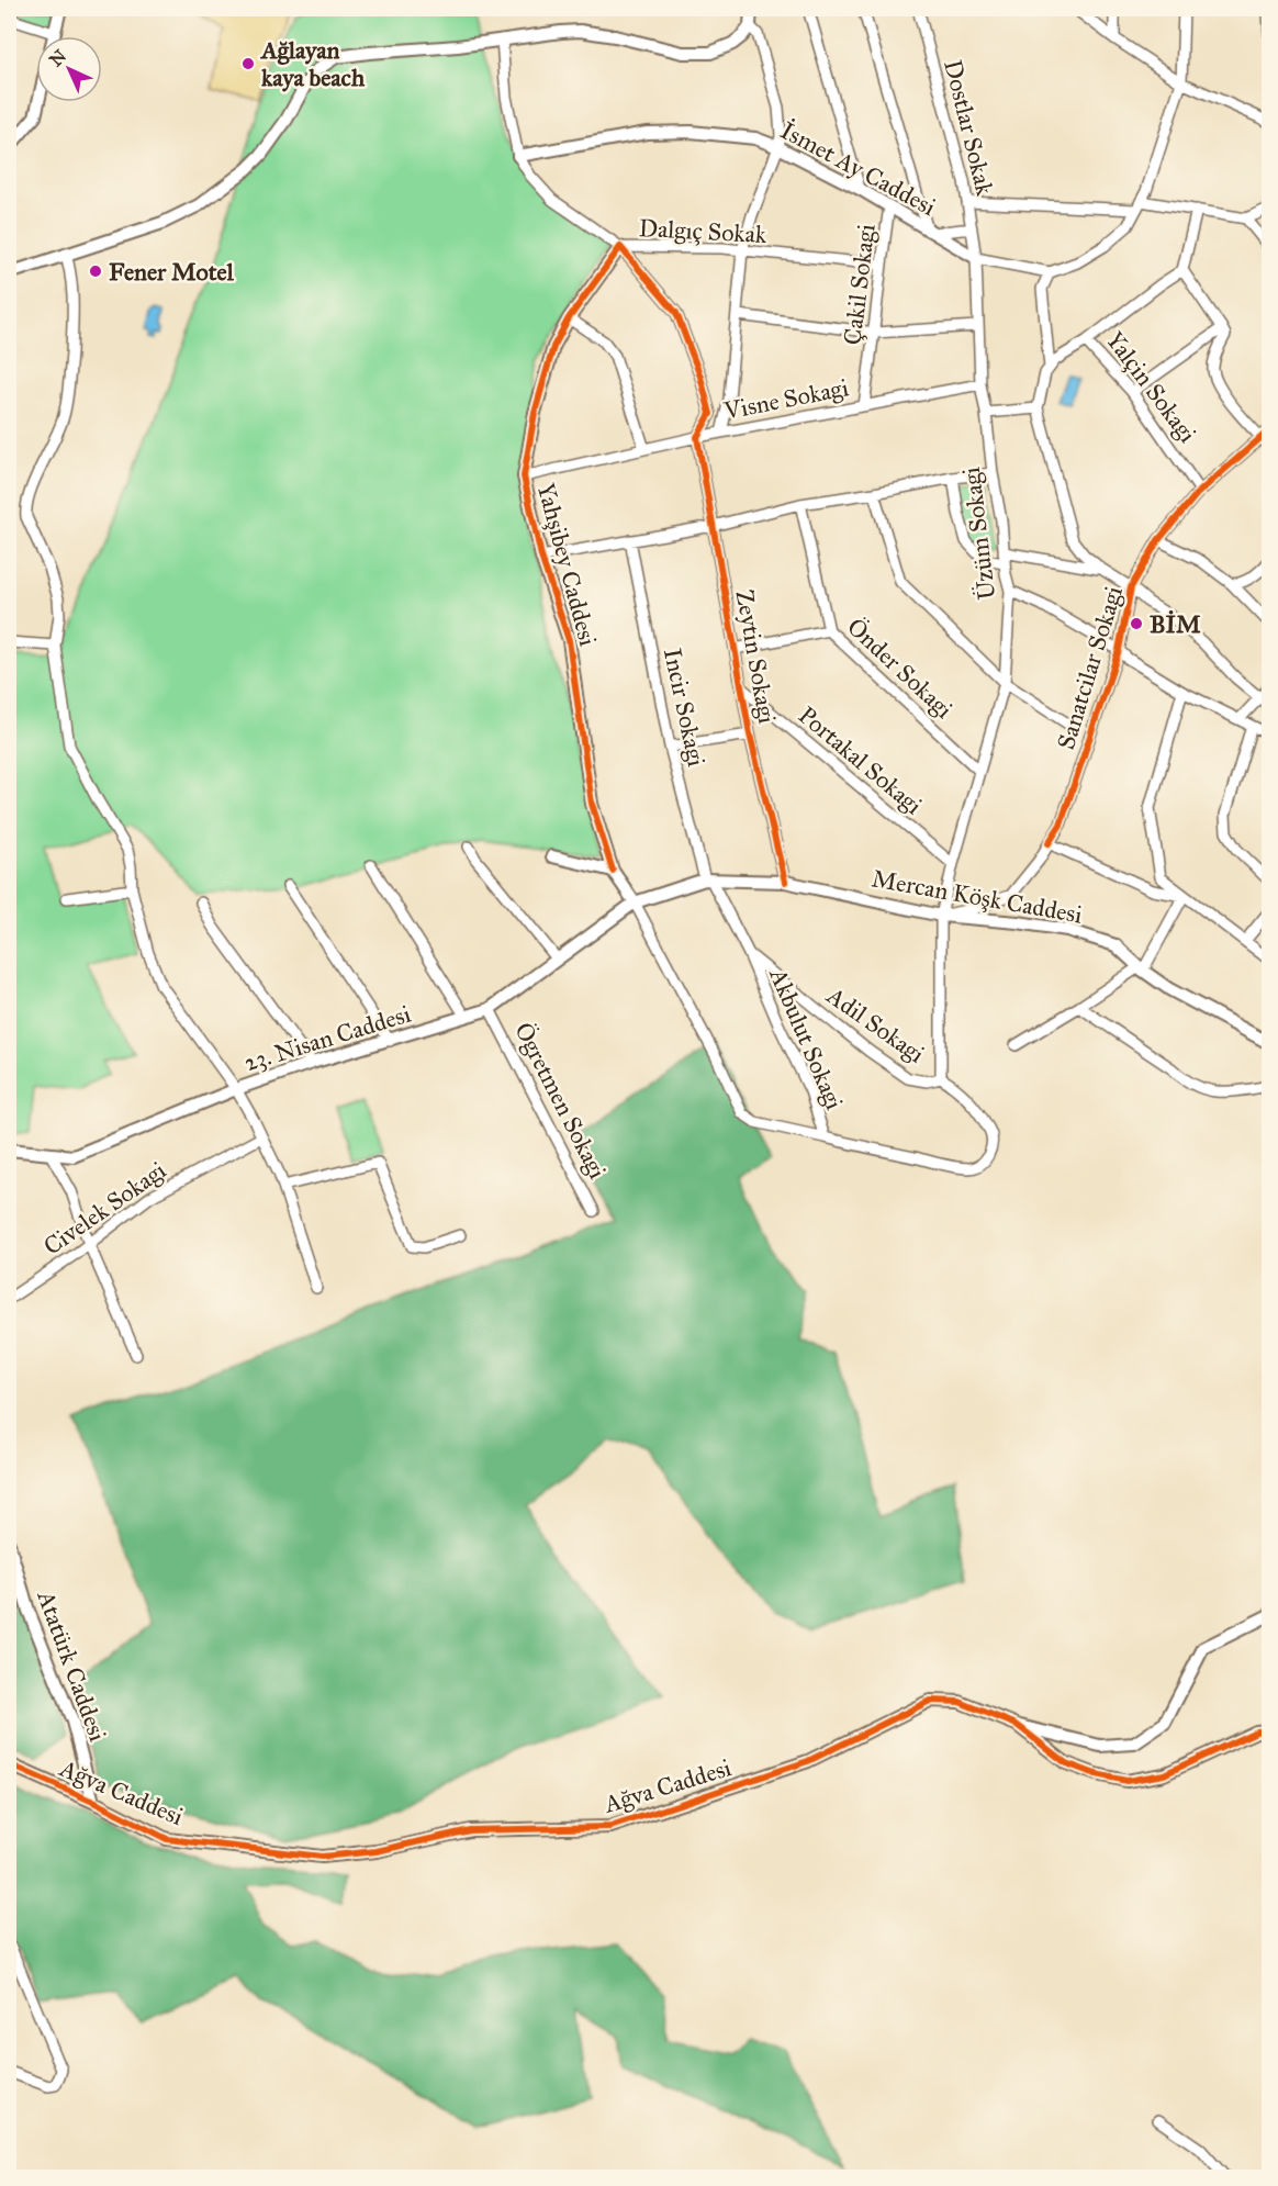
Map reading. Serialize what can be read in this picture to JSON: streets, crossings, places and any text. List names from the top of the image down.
{
  "streets": {
    "street": [
      "Dostlar Sokak",
      "İsmet Ay Caddesi",
      "Dalgıç Sokak",
      "Çakil Sokagi",
      "Yalçin Sokagi",
      "Visne Sokagi",
      "Üzüm Sokagi",
      "Yahşibey Caddesi",
      "Zeytin Sokagi",
      "Önder Sokagi",
      "Sanatcilar Sokagi",
      "Incir Sokagi",
      "Portakal Sokagi",
      "Mercan Köşk Caddesi",
      "Adil Sokagi",
      "23. Nisan Caddesi",
      "Akbulut Sokagi",
      "Ögretmen Sokagi",
      "Civelek Sokagi",
      "Atatürk Caddesi",
      "Ağva Caddesi"
    ]
  },
  "crossings": [
    ["Dostlar Sokak", "İsmet Ay Caddesi"],
    ["Dostlar Sokak", "Üzüm Sokagi"],
    ["İsmet Ay Caddesi", "Dalgıç Sokak"],
    ["İsmet Ay Caddesi", "Çakil Sokagi"],
    ["İsmet Ay Caddesi", "Üzüm Sokagi"],
    ["Dalgıç Sokak", "Çakil Sokagi"],
    ["Dalgıç Sokak", "Yahşibey Caddesi"],
    ["Çakil Sokagi", "Visne Sokagi"],
    ["Yalçin Sokagi", "Sanatcilar Sokagi"],
    ["Visne Sokagi", "Üzüm Sokagi"],
    ["Visne Sokagi", "Yahşibey Caddesi"],
    ["Visne Sokagi", "Zeytin Sokagi"],
    ["Üzüm Sokagi", "Önder Sokagi"],
    ["Üzüm Sokagi", "Sanatcilar Sokagi"],
    ["Üzüm Sokagi", "Portakal Sokagi"],
    ["Üzüm Sokagi", "Mercan Köşk Caddesi"],
    ["Üzüm Sokagi", "Adil Sokagi"],
    ["Zeytin Sokagi", "Portakal Sokagi"],
    ["Zeytin Sokagi", "Mercan Köşk Caddesi"],
    ["Sanatcilar Sokagi", "Mercan Köşk Caddesi"],
    ["Incir Sokagi", "Mercan Köşk Caddesi"],
    ["Incir Sokagi", "Akbulut Sokagi"],
    ["Mercan Köşk Caddesi", "23. Nisan Caddesi"],
    ["Mercan Köşk Caddesi", "Akbulut Sokagi"],
    ["Adil Sokagi", "Akbulut Sokagi"],
    ["23. Nisan Caddesi", "Ögretmen Sokagi"],
    ["Atatürk Caddesi", "Ağva Caddesi"]
  ],
  "places": ["Ağlayan kaya beach", "Fener Motel", "BİM"],
  "north": "top left"
}
